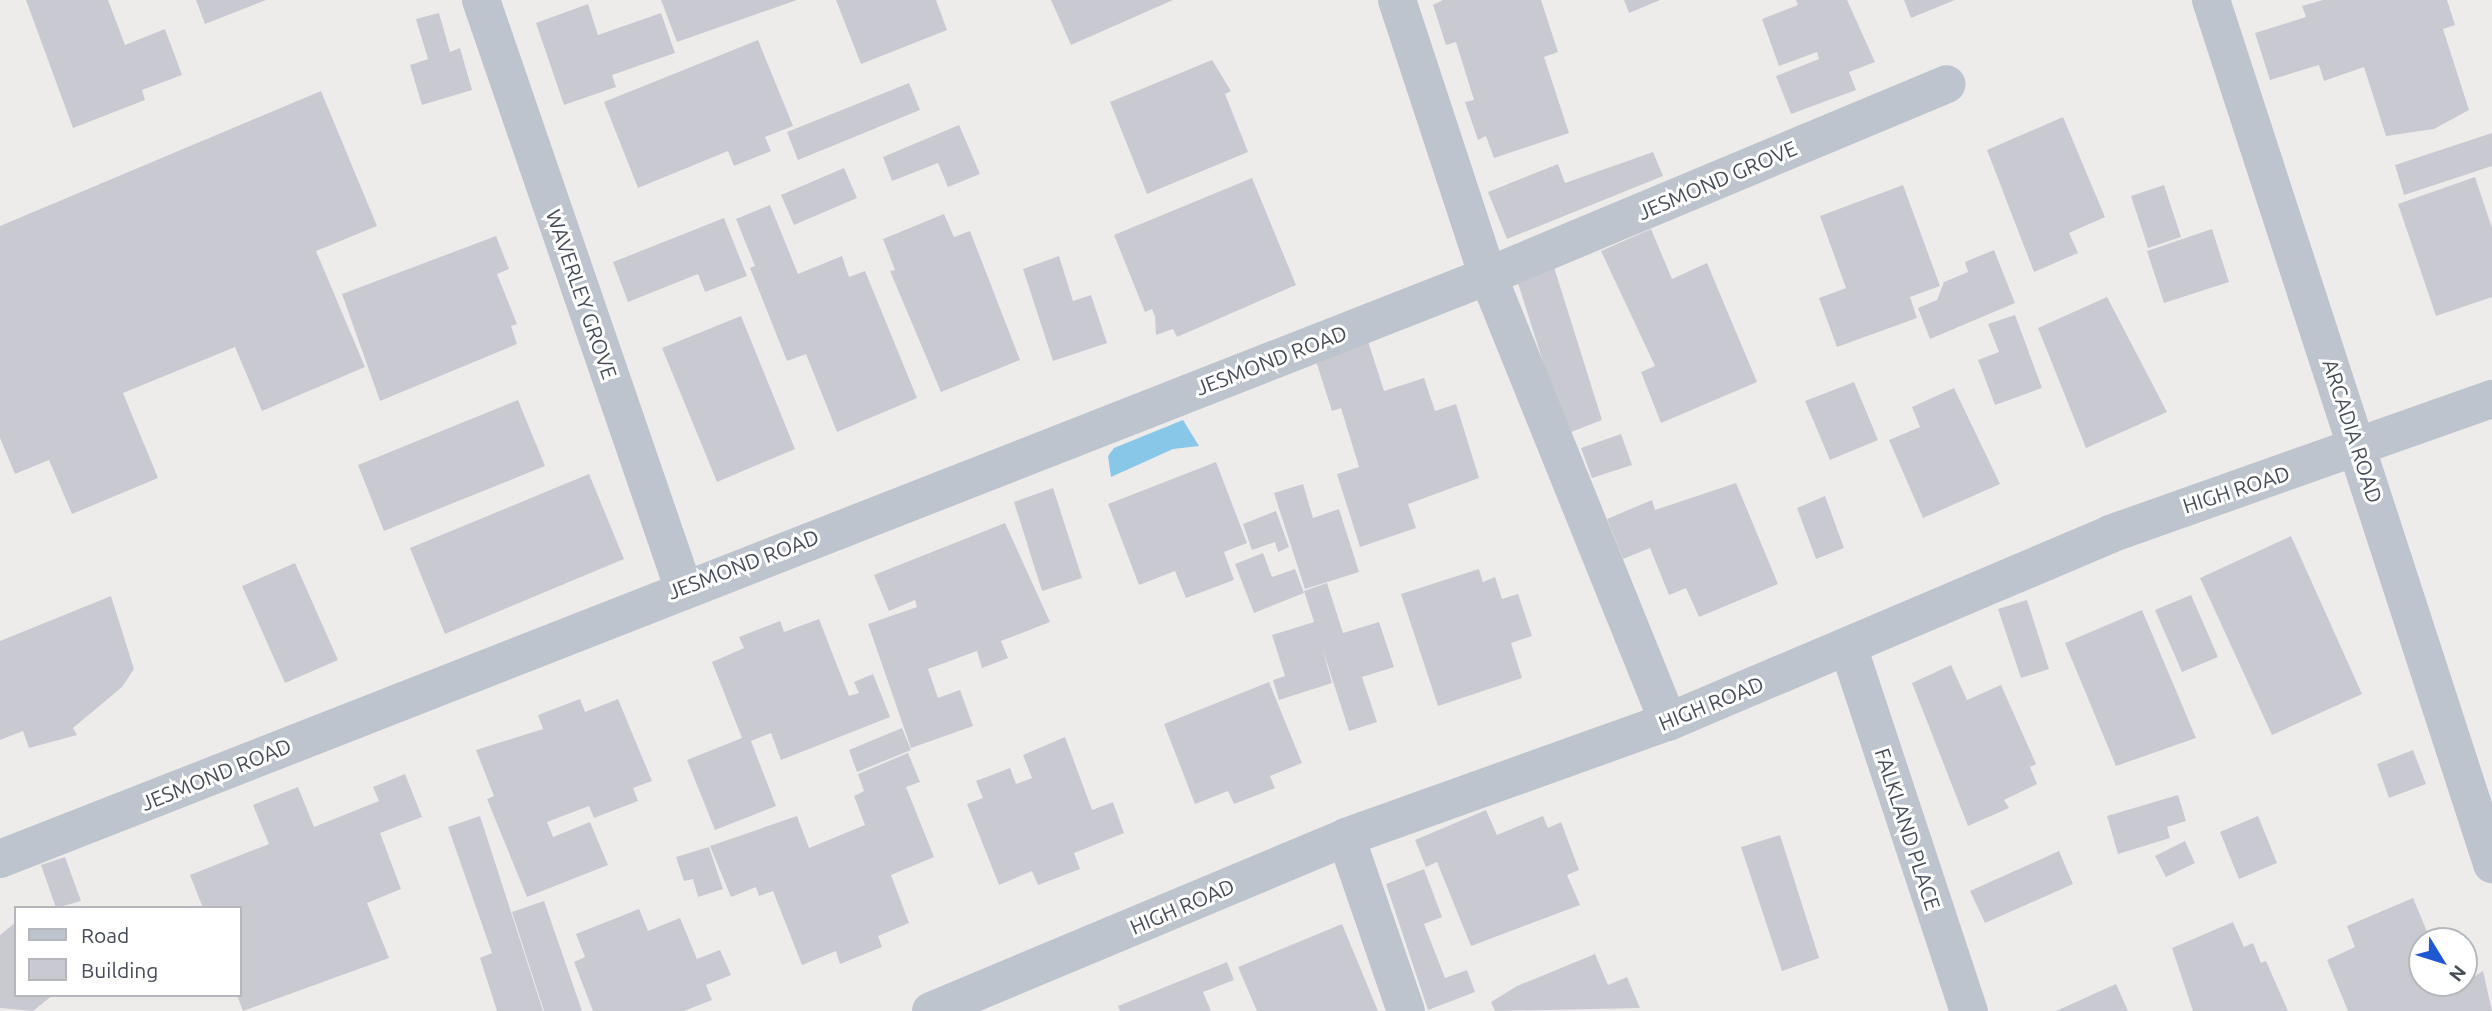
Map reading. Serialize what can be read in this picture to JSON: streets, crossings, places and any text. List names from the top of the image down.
{
  "streets": {
    "street": [
      "JESMOND GROVE",
      "WAVERLEY GROVE",
      "JESMOND ROAD",
      "ARCADIA ROAD",
      "HIGH ROAD",
      "FALKLAND PLACE"
    ]
  },
  "crossings": [
    ["JESMOND GROVE", "JESMOND ROAD"],
    ["WAVERLEY GROVE", "JESMOND ROAD"],
    ["ARCADIA ROAD", "HIGH ROAD"],
    ["HIGH ROAD", "FALKLAND PLACE"]
  ],
  "legend": ["Road", "Building"],
  "north": "bottom right"
}
